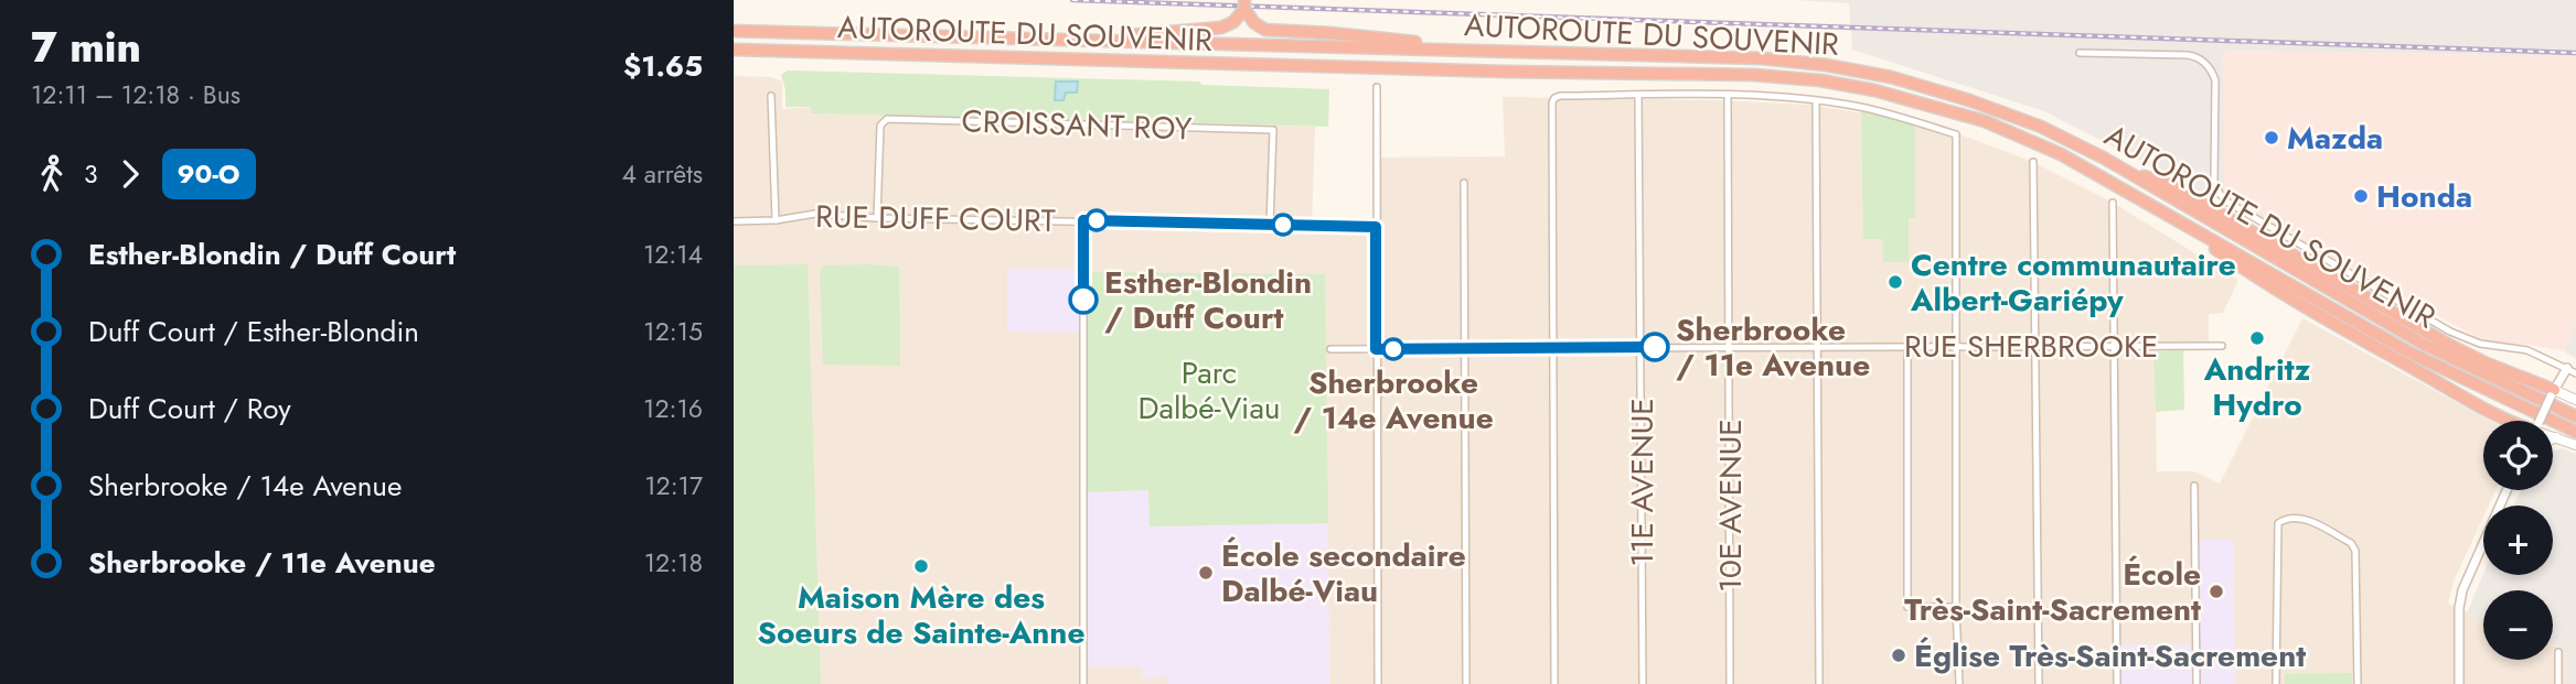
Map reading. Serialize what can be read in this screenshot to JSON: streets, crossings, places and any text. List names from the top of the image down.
{
  "streets": {
    "highway": ["AUTOROUTE DU SOUVENIR"],
    "street": [
      "CROISSANT ROY",
      "RUE DUFF COURT",
      "RUE SHERBROOKE",
      "11E AVENUE",
      "10E AVENUE"
    ]
  },
  "crossings": [
    ["CROISSANT ROY", "RUE DUFF COURT"],
    ["RUE SHERBROOKE", "11E AVENUE"],
    ["RUE SHERBROOKE", "10E AVENUE"]
  ],
  "parks": ["Parc Dalbé-Viau"],
  "places": [
    "Mazda",
    "Honda",
    "Centre communautaire Albert-Gariépy",
    "Esther-Blondin / Duff Court",
    "Andritz Hydro",
    "Sherbrooke / 11e Avenue",
    "Sherbrooke / 14e Avenue",
    "Maison Mère des Soeurs de Sainte-Anne",
    "École secondaire Dalbé-Viau",
    "École Très-Saint-Sacrement",
    "Église Très-Saint-Sacrement"
  ],
  "lines": ["bus line 90-O"],
  "page": {
    "heading": ["7 min", "12:11 – 12:18 · Bus", "$1.65"],
    "legs": ["3", "90-O", "4 arrêts"],
    "list": [
      {
        "name": "Esther-Blondin / Duff Court",
        "value": "12:14"
      },
      {
        "name": "Duff Court / Esther-Blondin",
        "value": "12:15"
      },
      {
        "name": "Duff Court / Roy",
        "value": "12:16"
      },
      {
        "name": "Sherbrooke / 14e Avenue",
        "value": "12:17"
      },
      {
        "name": "Sherbrooke / 11e Avenue",
        "value": "12:18"
      }
    ],
    "map_buttons": ["+", "−"]
  }
}
